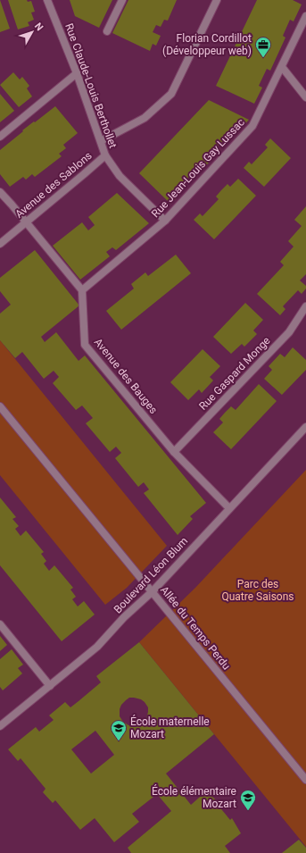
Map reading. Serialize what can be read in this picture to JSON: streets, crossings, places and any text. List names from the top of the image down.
{
  "streets": {
    "street": [
      "Rue Claude-Louis Berthollet",
      "Rue Jean-Louis Gay Lussac",
      "Avenue des Sablons",
      "Rue Gaspard Monge",
      "Avenue des Bauges",
      "Boulevard Léon Blum",
      "Allée du Temps Perdu"
    ]
  },
  "crossings": [
    ["Rue Claude-Louis Berthollet", "Rue Jean-Louis Gay Lussac"],
    ["Rue Claude-Louis Berthollet", "Avenue des Sablons"],
    ["Rue Jean-Louis Gay Lussac", "Avenue des Bauges"],
    ["Rue Gaspard Monge", "Avenue des Bauges"],
    ["Avenue des Bauges", "Boulevard Léon Blum"],
    ["Boulevard Léon Blum", "Allée du Temps Perdu"]
  ],
  "parks": ["Parc des Quatre Saisons"],
  "places": {
    "office": ["Florian Cordillot (Développeur web)"],
    "school or university": ["École maternelle Mozart", "École élémentaire Mozart"]
  },
  "north": "top right"
}
